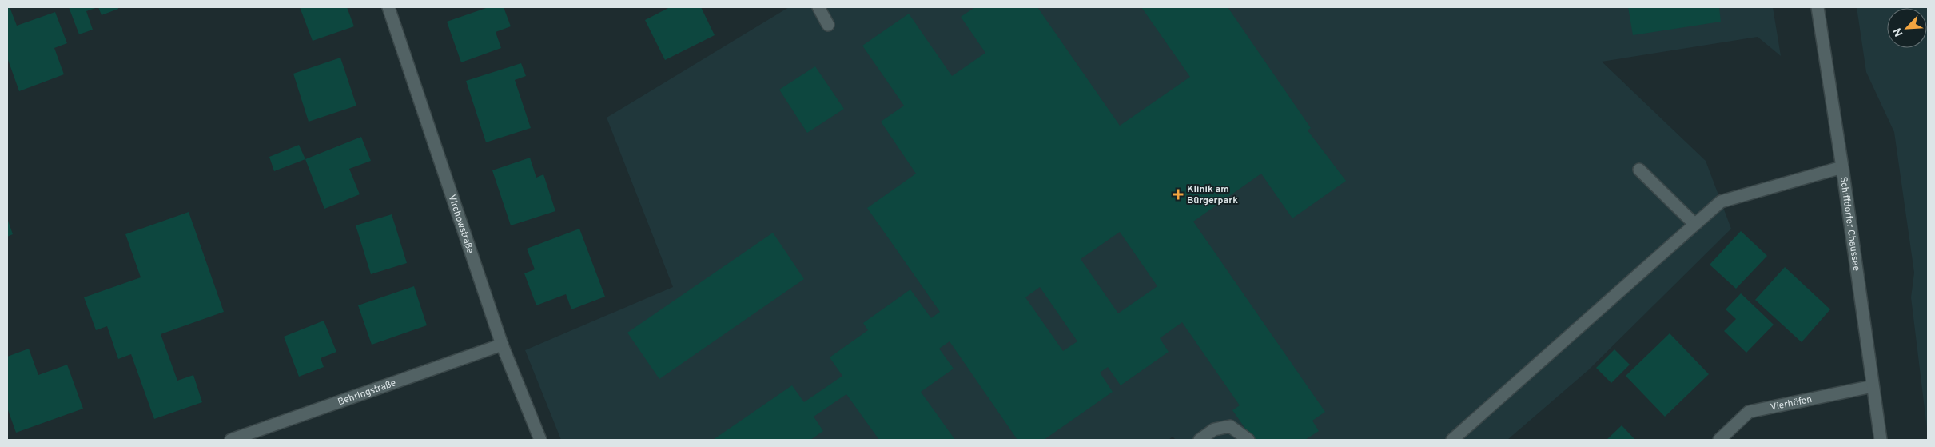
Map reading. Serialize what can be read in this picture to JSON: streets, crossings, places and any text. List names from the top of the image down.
{
  "streets": {
    "street": [
      "Schiffdorfer Chaussee",
      "Virchowstraße",
      "Behringstraße",
      "Vierhöfen"
    ]
  },
  "crossings": [
    ["Schiffdorfer Chaussee", "Vierhöfen"],
    ["Virchowstraße", "Behringstraße"]
  ],
  "places": {
    "health": ["Klinik am Bürgerpark"]
  },
  "north": "bottom left"
}
